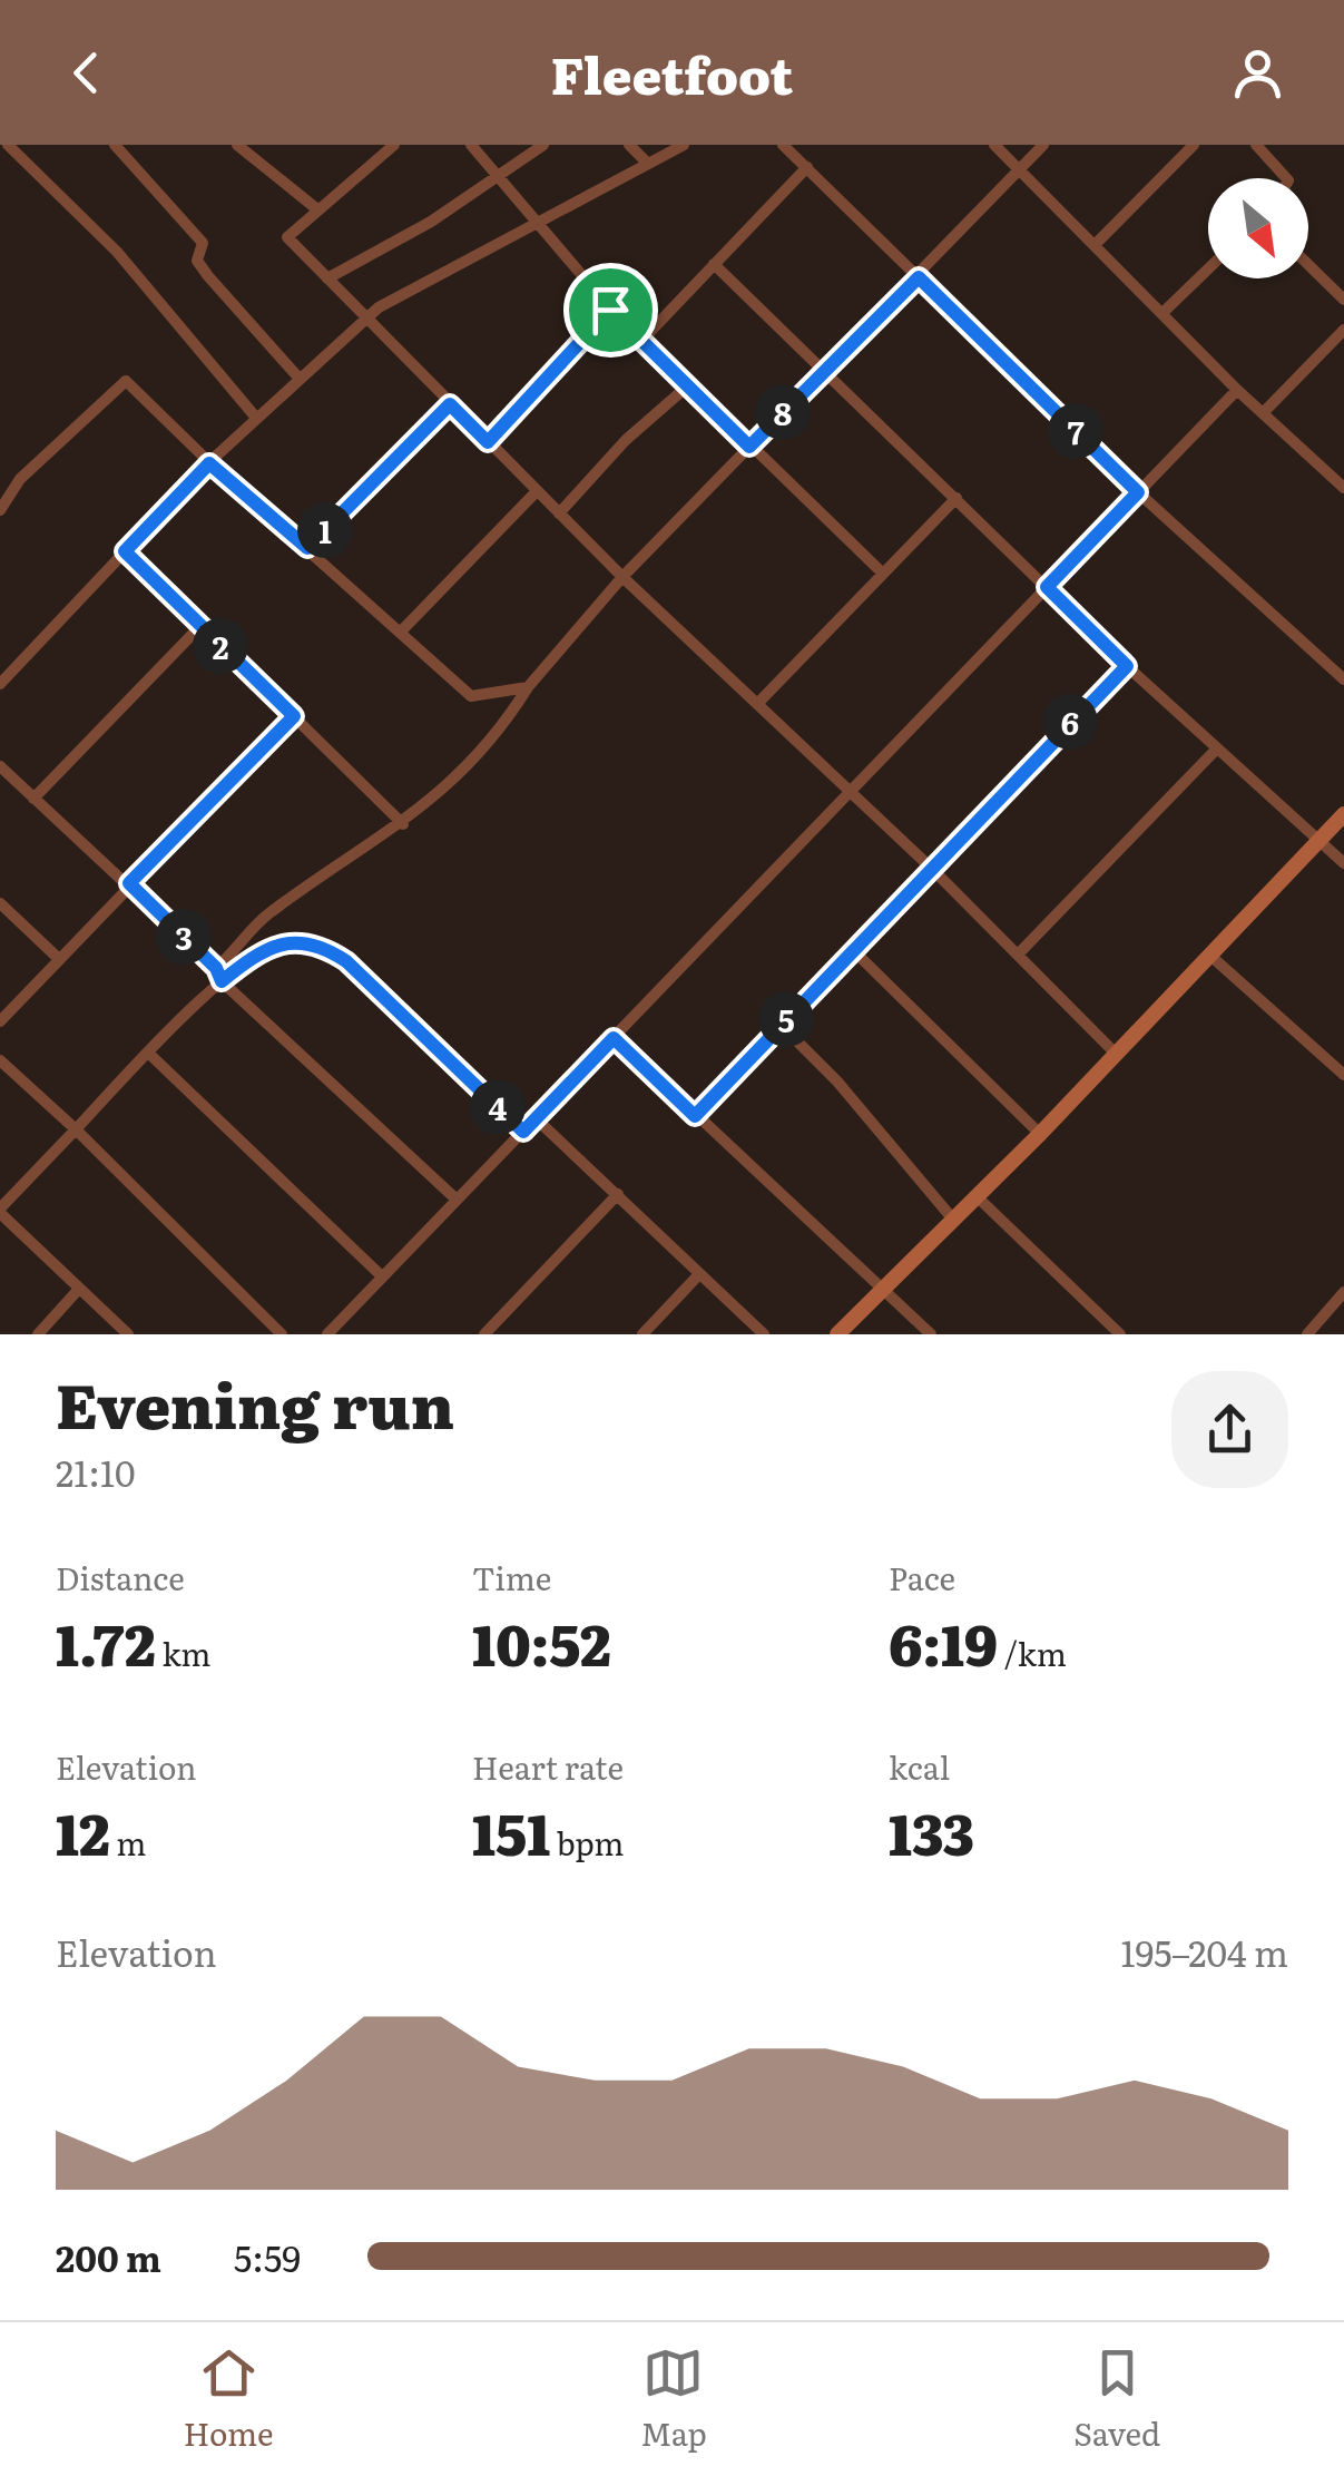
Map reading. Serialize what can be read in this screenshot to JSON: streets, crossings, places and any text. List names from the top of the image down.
{
  "north": "bottom right",
  "page": {
    "header": "Fleetfoot",
    "pins": [
      "8",
      "7",
      "1",
      "2",
      "6",
      "3",
      "5",
      "4"
    ],
    "heading": ["Evening run", "21:10"],
    "stats": [
      ["Distance", "1.72 km"],
      ["Time", "10:52"],
      ["Pace", "6:19 /km"],
      ["Elevation", "12 m"],
      ["Heart rate", "151 bpm"],
      ["kcal", "133"]
    ],
    "chart": ["Elevation", "195–204 m"],
    "list": [
      {
        "name": "200 m",
        "note": "5:59"
      }
    ],
    "tabs": ["Home", "Map", "Saved"]
  }
}
